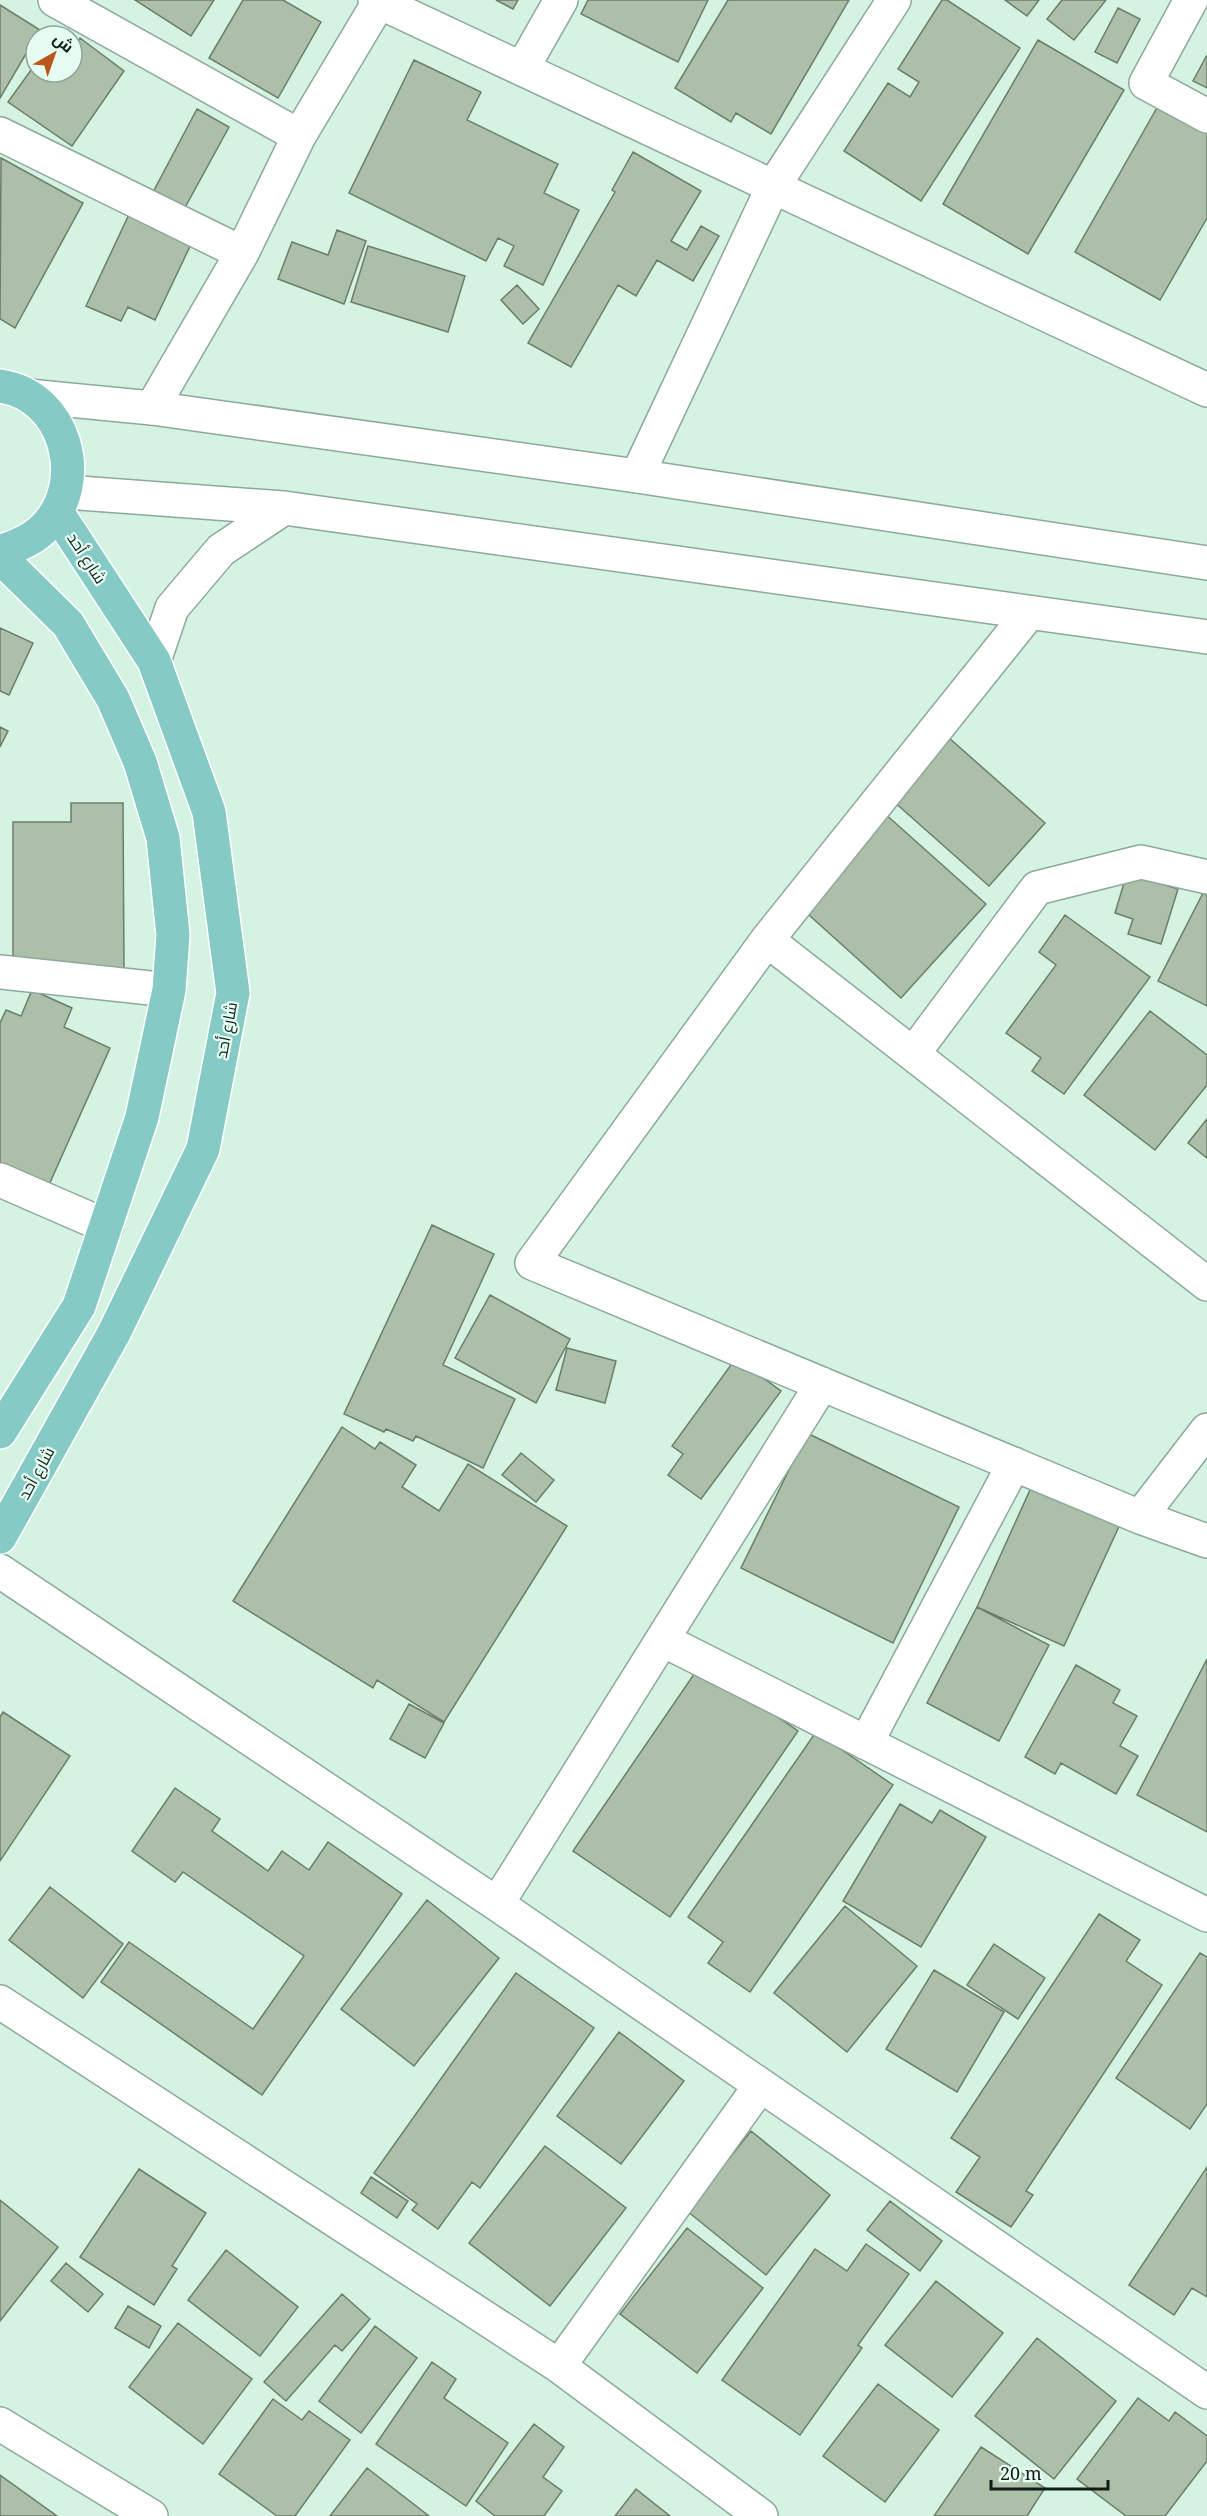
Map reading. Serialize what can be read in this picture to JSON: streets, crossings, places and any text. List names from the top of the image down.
{
  "streets": {
    "main road": ["شارع أحد"]
  },
  "scale_bar": "20 m",
  "north": "top right"
}
